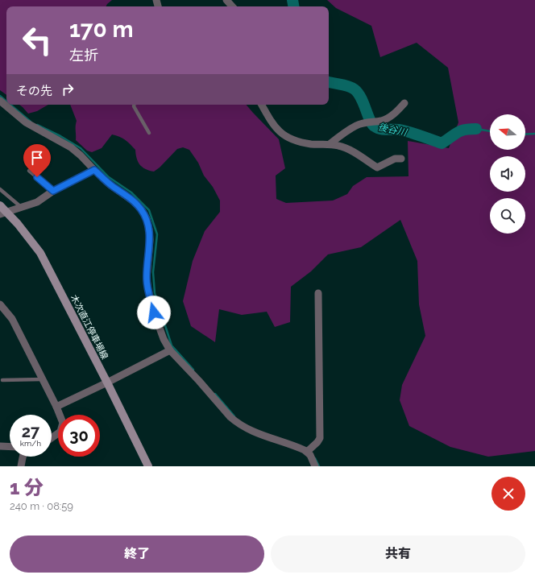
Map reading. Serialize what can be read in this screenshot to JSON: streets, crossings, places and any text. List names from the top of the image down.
{
  "streets": {
    "main road": ["木次直江停車場線"]
  },
  "water": ["後谷川"],
  "north": "left",
  "page": {
    "turn": ["170 m", "左折"],
    "then": "その先",
    "speed": "27 km/h",
    "limit": "30",
    "heading": ["1 分", "240 m · 08:59"],
    "buttons": ["終了", "共有"]
  }
}
